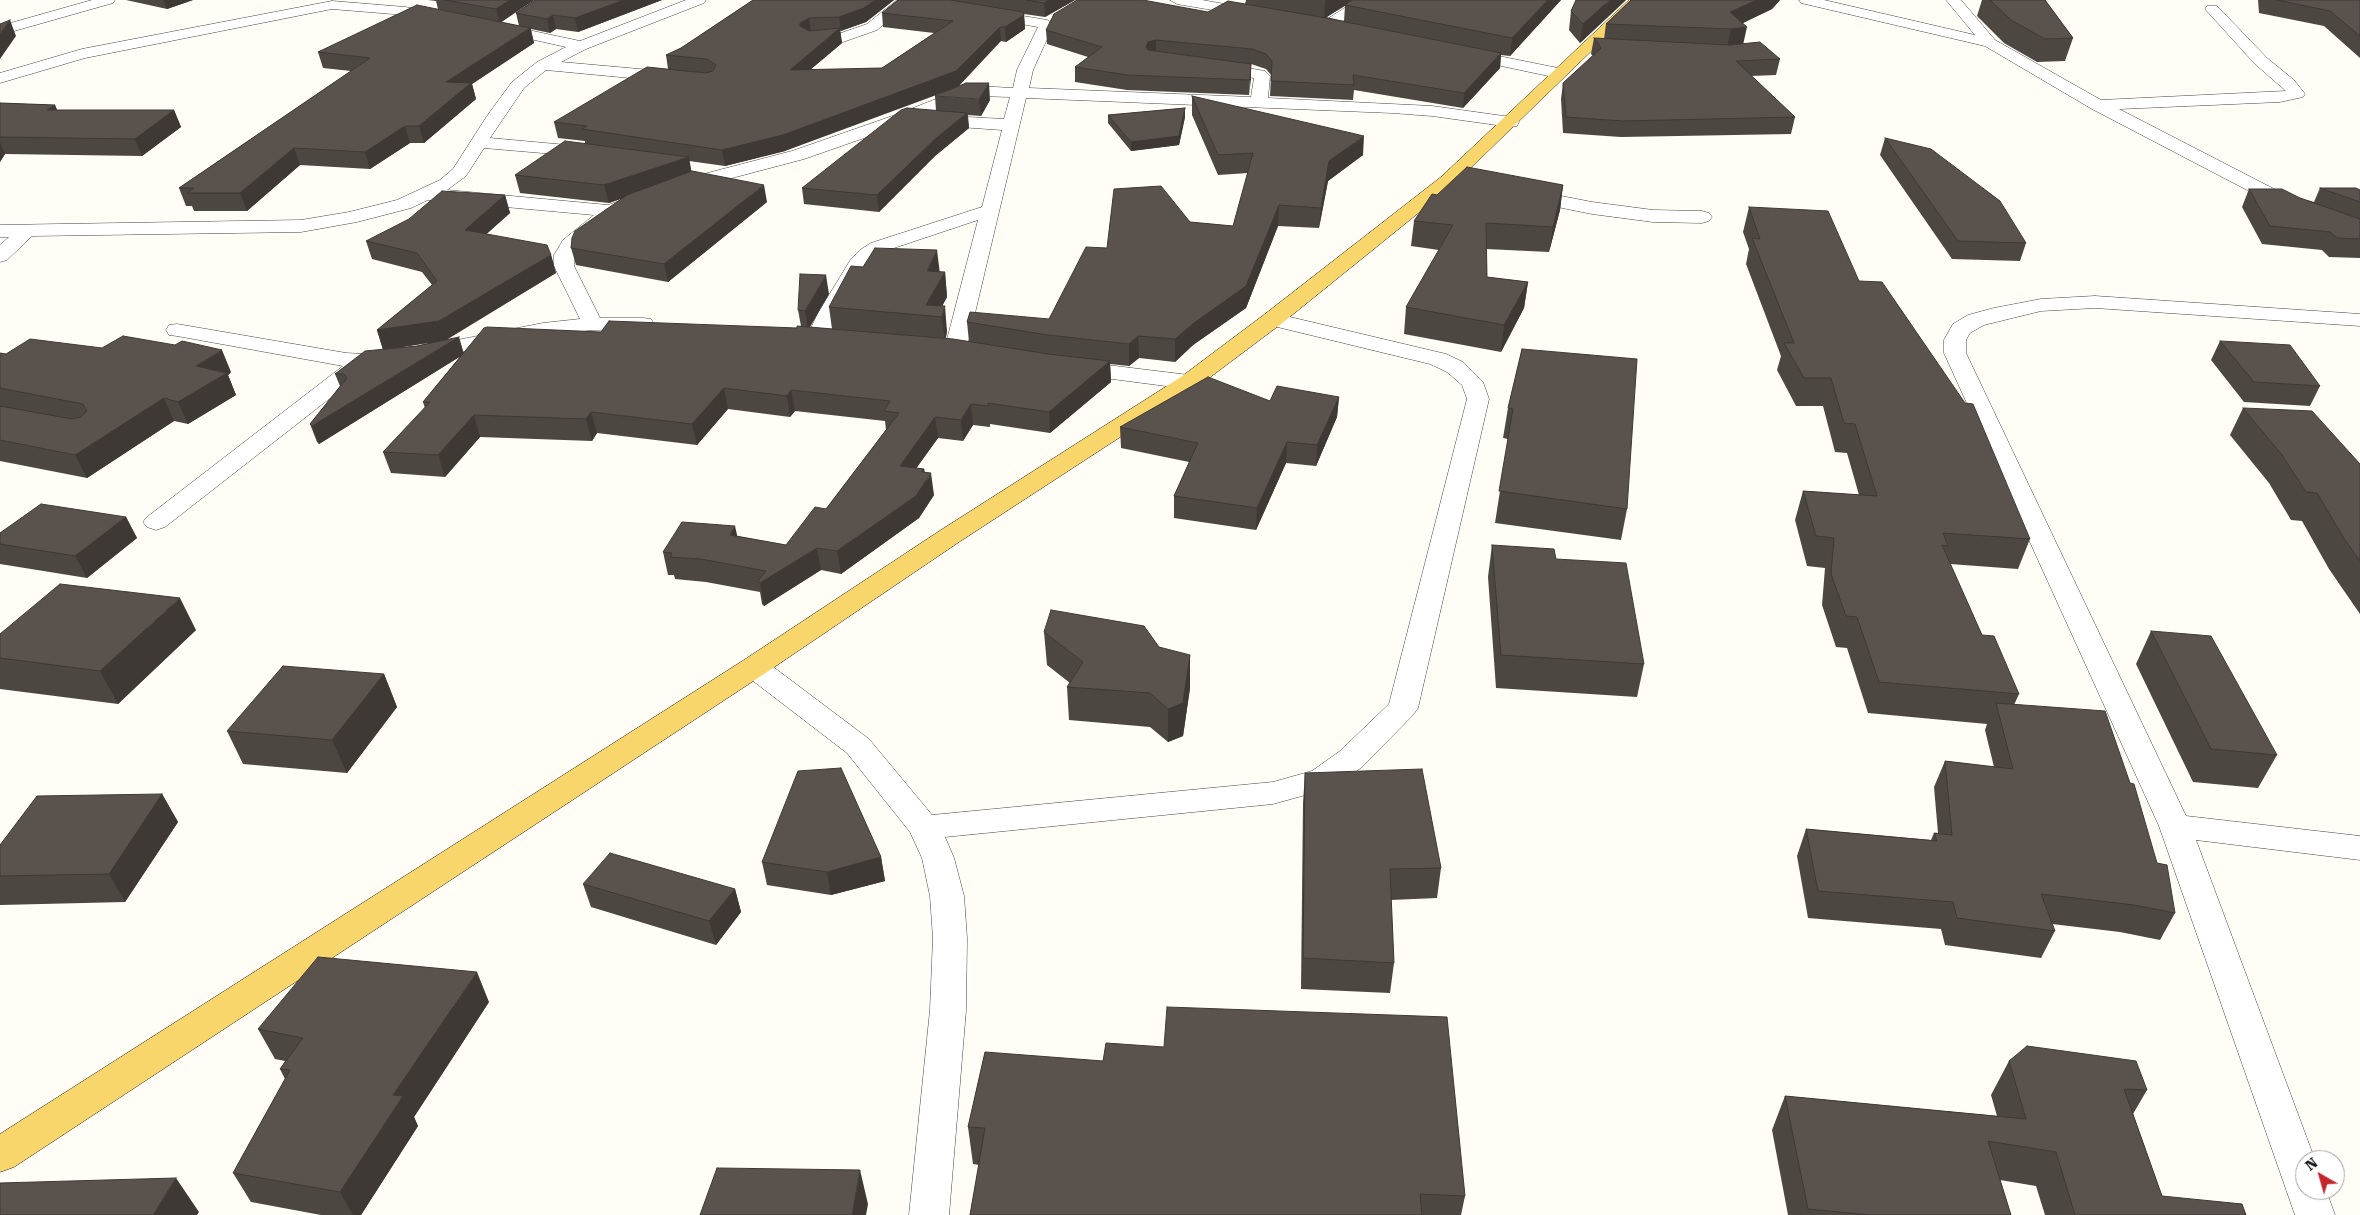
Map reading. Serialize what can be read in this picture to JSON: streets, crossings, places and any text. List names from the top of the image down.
{
  "north": "top left"
}
